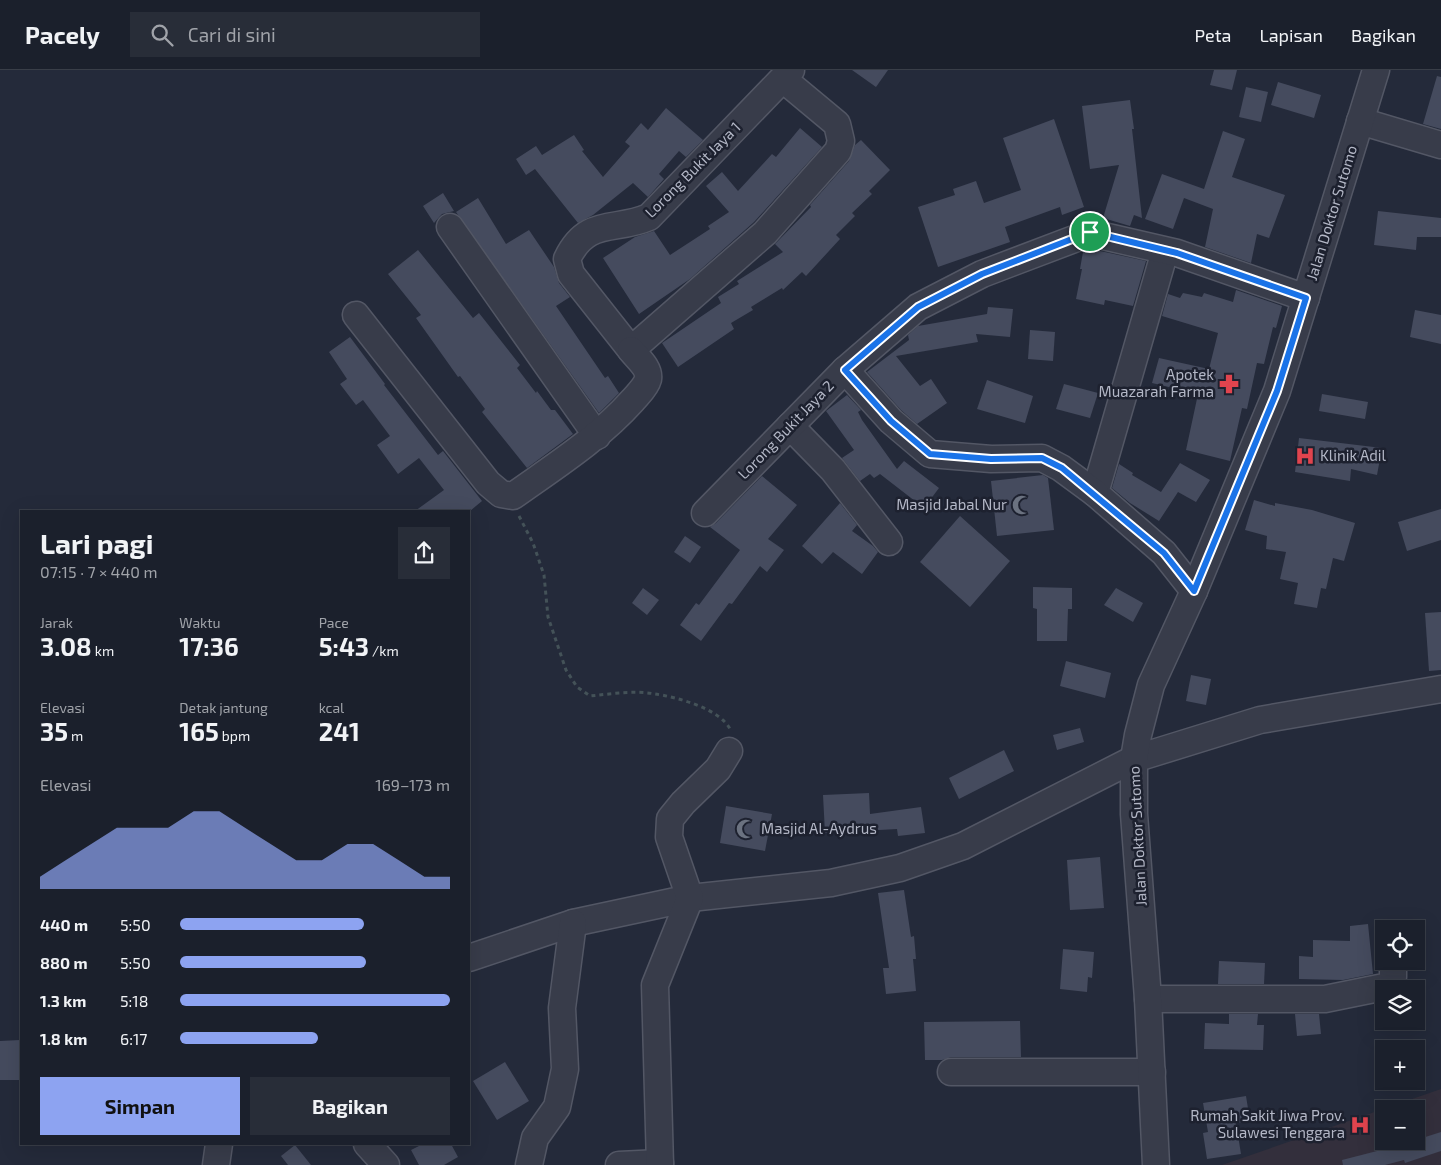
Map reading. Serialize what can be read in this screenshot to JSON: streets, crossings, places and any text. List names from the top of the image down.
{
  "streets": {
    "street": ["Lorong Bukit Jaya 1", "Jalan Doktor Sutomo", "Lorong Bukit Jaya 2"]
  },
  "crossings": [
    ["Jalan Doktor Sutomo", "Lorong Bukit Jaya 2"]
  ],
  "places": {
    "pharmacy": ["Apotek Muazarah Farma"],
    "hospital": ["Klinik Adil", "Rumah Sakit Jiwa Prov. Sulawesi Tenggara"],
    "mosque": ["Masjid Jabal Nur", "Masjid Al-Aydrus"]
  },
  "page": {
    "header": "Pacely",
    "search": "Cari di sini",
    "nav": ["Peta", "Lapisan", "Bagikan"],
    "heading": ["Lari pagi", "07:15 · 7 × 440 m"],
    "stats": [
      ["Jarak", "3.08 km"],
      ["Waktu", "17:36"],
      ["Pace", "5:43 /km"],
      ["Elevasi", "35 m"],
      ["Detak jantung", "165 bpm"],
      ["kcal", "241"]
    ],
    "chart": ["Elevasi", "169–173 m"],
    "list": [
      {
        "name": "440 m",
        "note": "5:50"
      },
      {
        "name": "880 m",
        "note": "5:50"
      },
      {
        "name": "1.3 km",
        "note": "5:18"
      },
      {
        "name": "1.8 km",
        "note": "6:17"
      }
    ],
    "map_buttons": ["+", "−"],
    "buttons": ["Simpan", "Bagikan"]
  }
}
